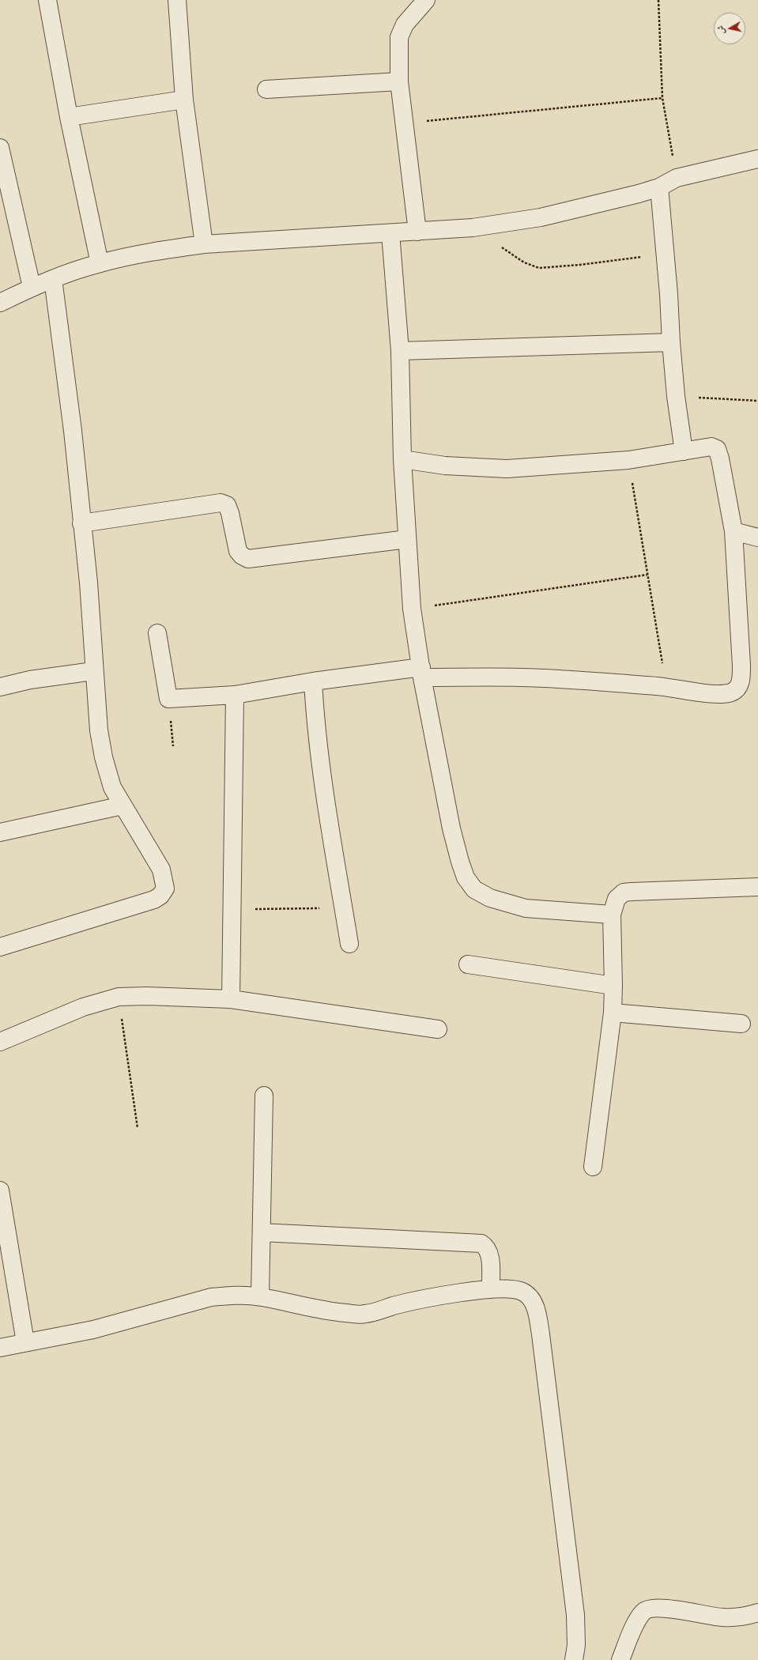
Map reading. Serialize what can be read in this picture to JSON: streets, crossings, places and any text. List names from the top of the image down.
{
  "north": "left"
}
